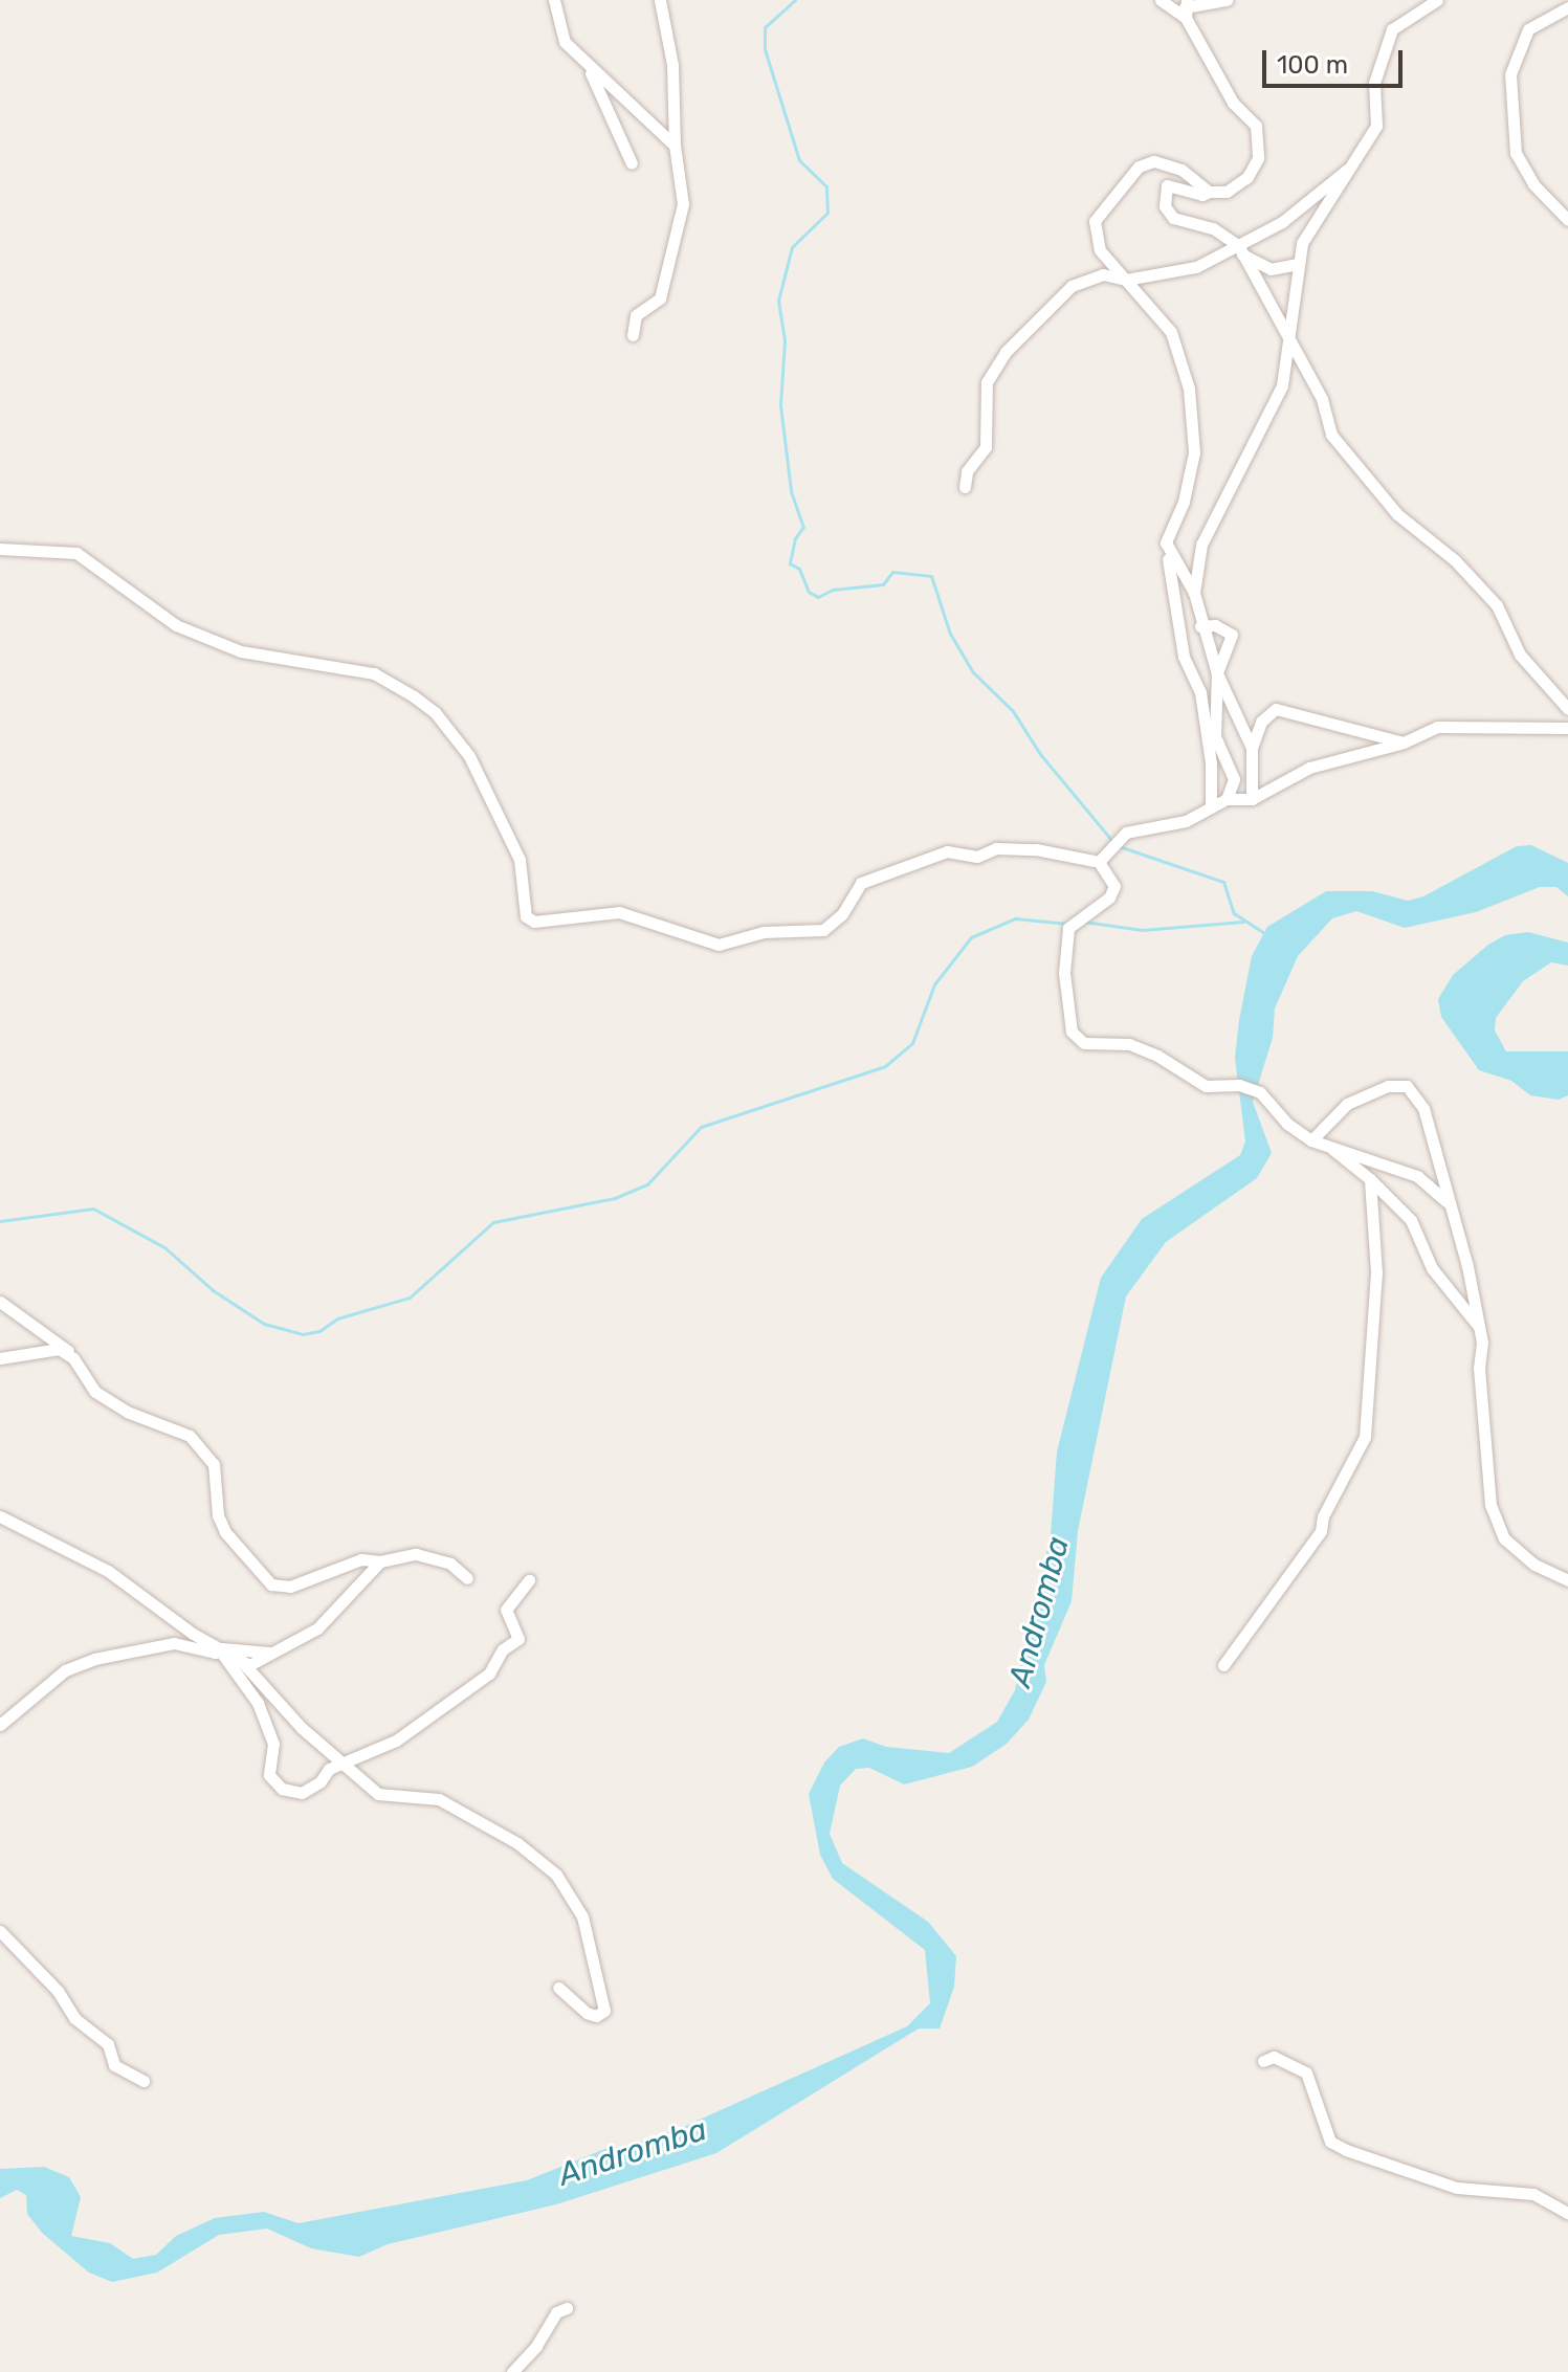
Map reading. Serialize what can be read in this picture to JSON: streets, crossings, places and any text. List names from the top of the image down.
{
  "water": ["Andromba"],
  "scale_bar": "100 m"
}
